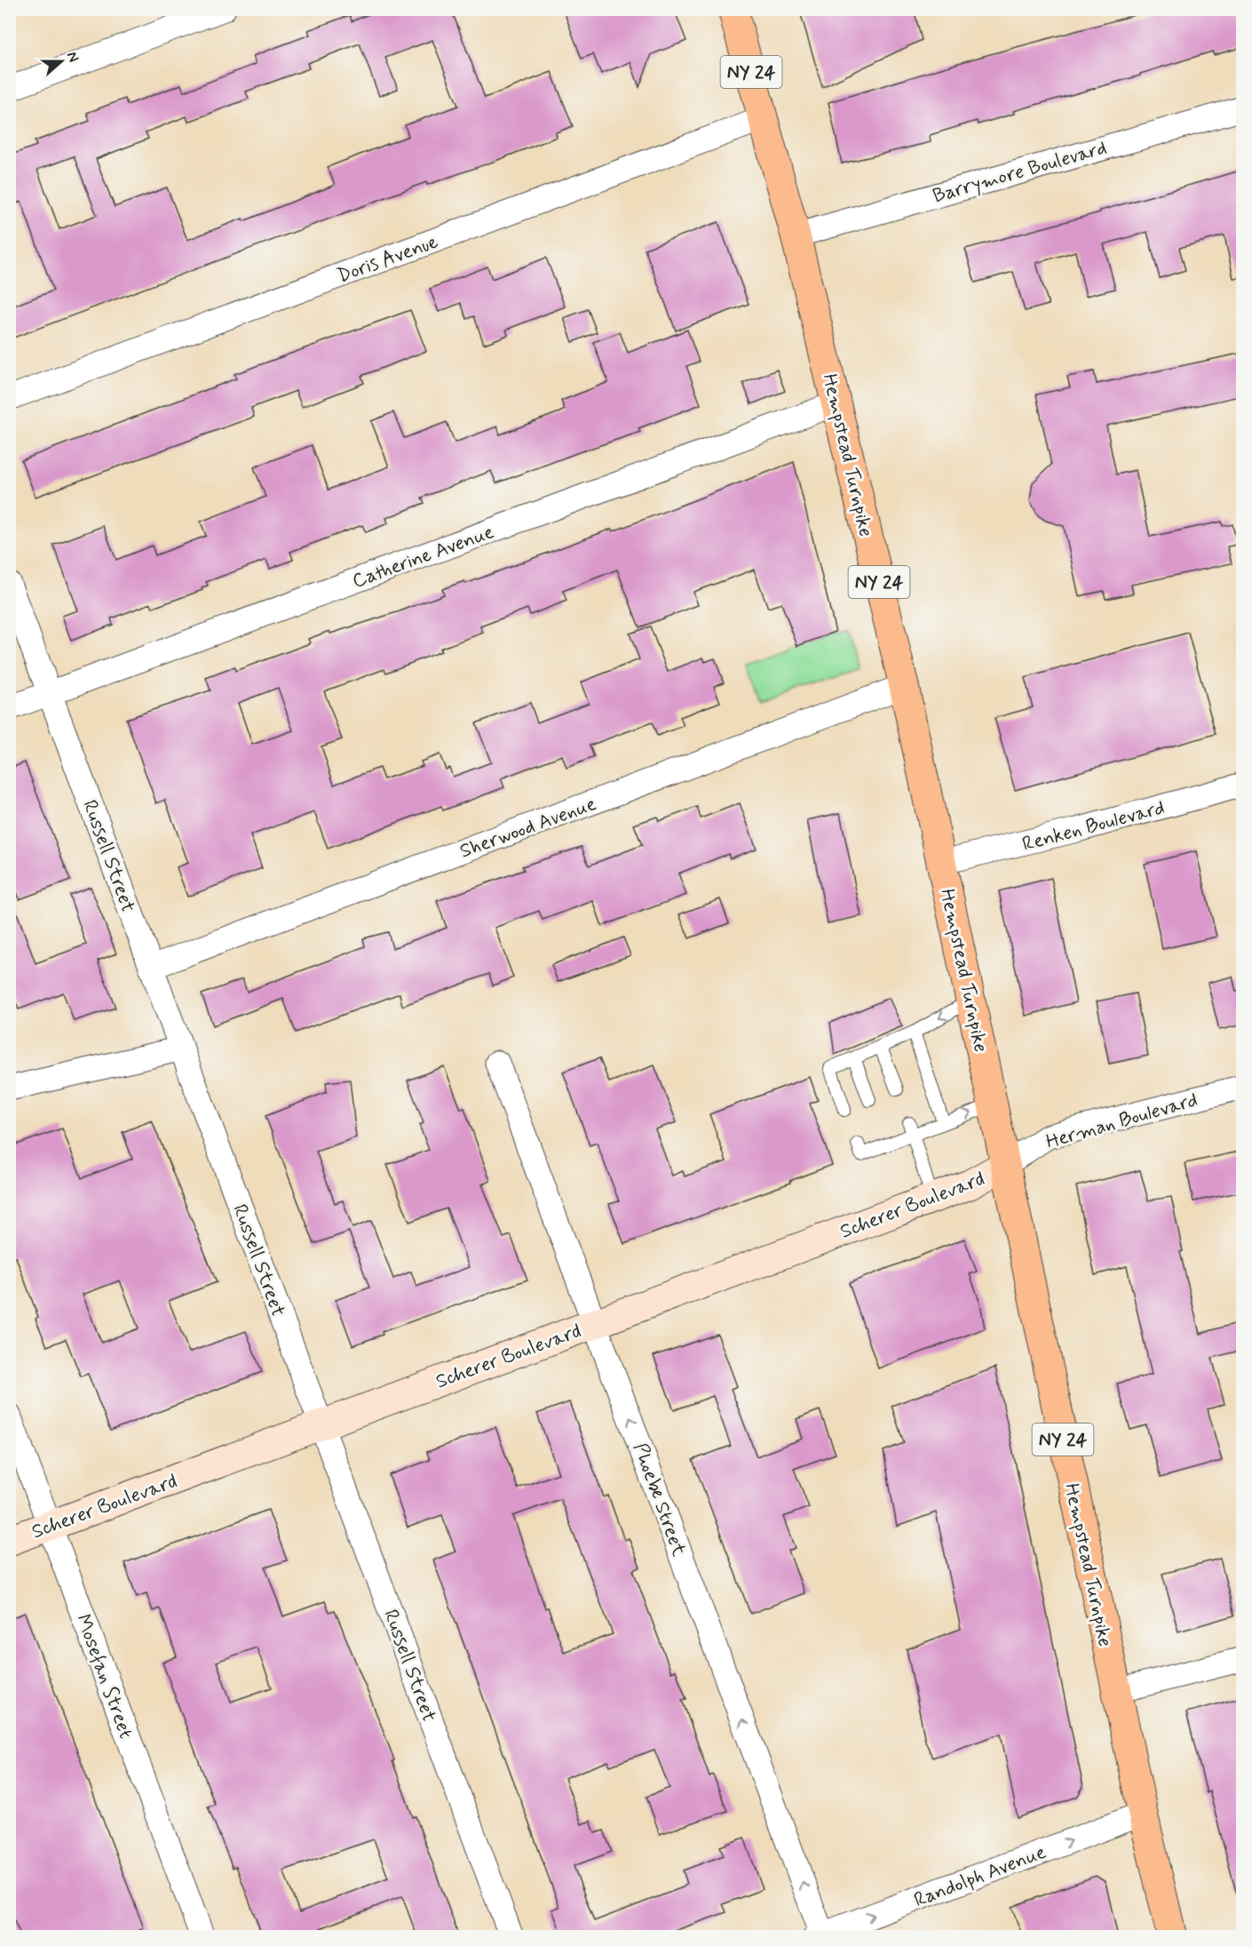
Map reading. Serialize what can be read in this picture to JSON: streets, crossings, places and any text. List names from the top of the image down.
{
  "streets": {
    "main road": ["NY 24", "Hempstead Turnpike"],
    "street": [
      "Barrymore Boulevard",
      "Doris Avenue",
      "Catherine Avenue",
      "Renken Boulevard",
      "Sherwood Avenue",
      "Russell Street",
      "Herman Boulevard",
      "Scherer Boulevard",
      "Phoebe Street",
      "Mosefan Street",
      "Randolph Avenue"
    ]
  },
  "crossings": [
    ["Barrymore Boulevard", "Hempstead Turnpike"],
    ["Doris Avenue", "Hempstead Turnpike"],
    ["Hempstead Turnpike", "Catherine Avenue"],
    ["Hempstead Turnpike", "Renken Boulevard"],
    ["Hempstead Turnpike", "Sherwood Avenue"],
    ["Hempstead Turnpike", "Herman Boulevard"],
    ["Hempstead Turnpike", "Scherer Boulevard"],
    ["Hempstead Turnpike", "Randolph Avenue"],
    ["Catherine Avenue", "Russell Street"],
    ["Sherwood Avenue", "Russell Street"],
    ["Russell Street", "Scherer Boulevard"],
    ["Herman Boulevard", "Scherer Boulevard"],
    ["Scherer Boulevard", "Phoebe Street"],
    ["Scherer Boulevard", "Mosefan Street"],
    ["Phoebe Street", "Randolph Avenue"]
  ],
  "one_way": ["Phoebe Street", "Randolph Avenue"],
  "north": "right"
}
